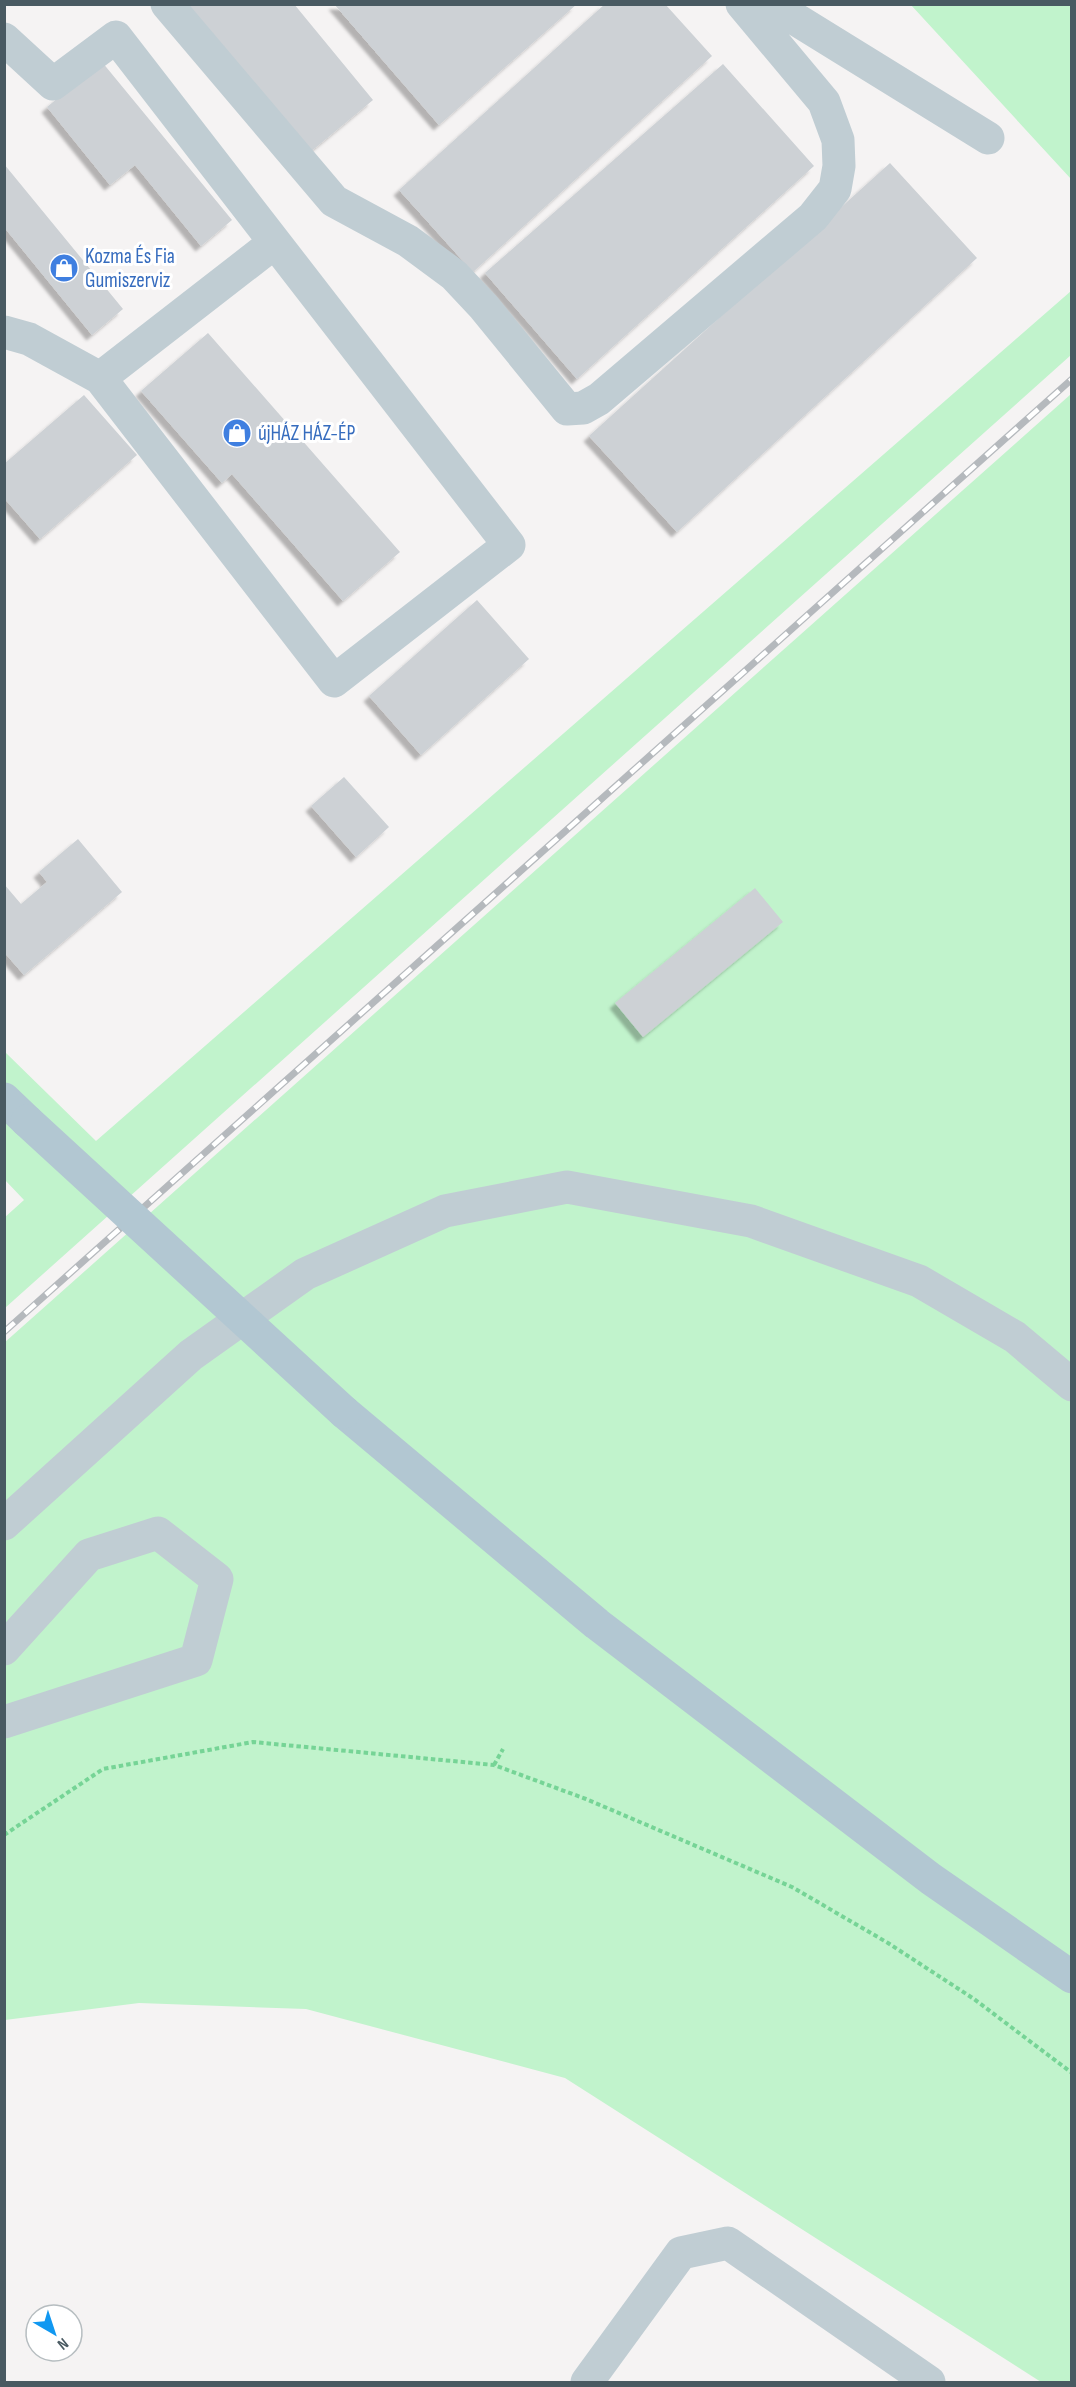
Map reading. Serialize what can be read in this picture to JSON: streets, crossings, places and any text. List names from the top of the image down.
{
  "places": {
    "shop": ["Kozma És Fia Gumiszerviz", "újHÁZ HÁZ-ÉP"]
  },
  "north": "bottom right"
}
